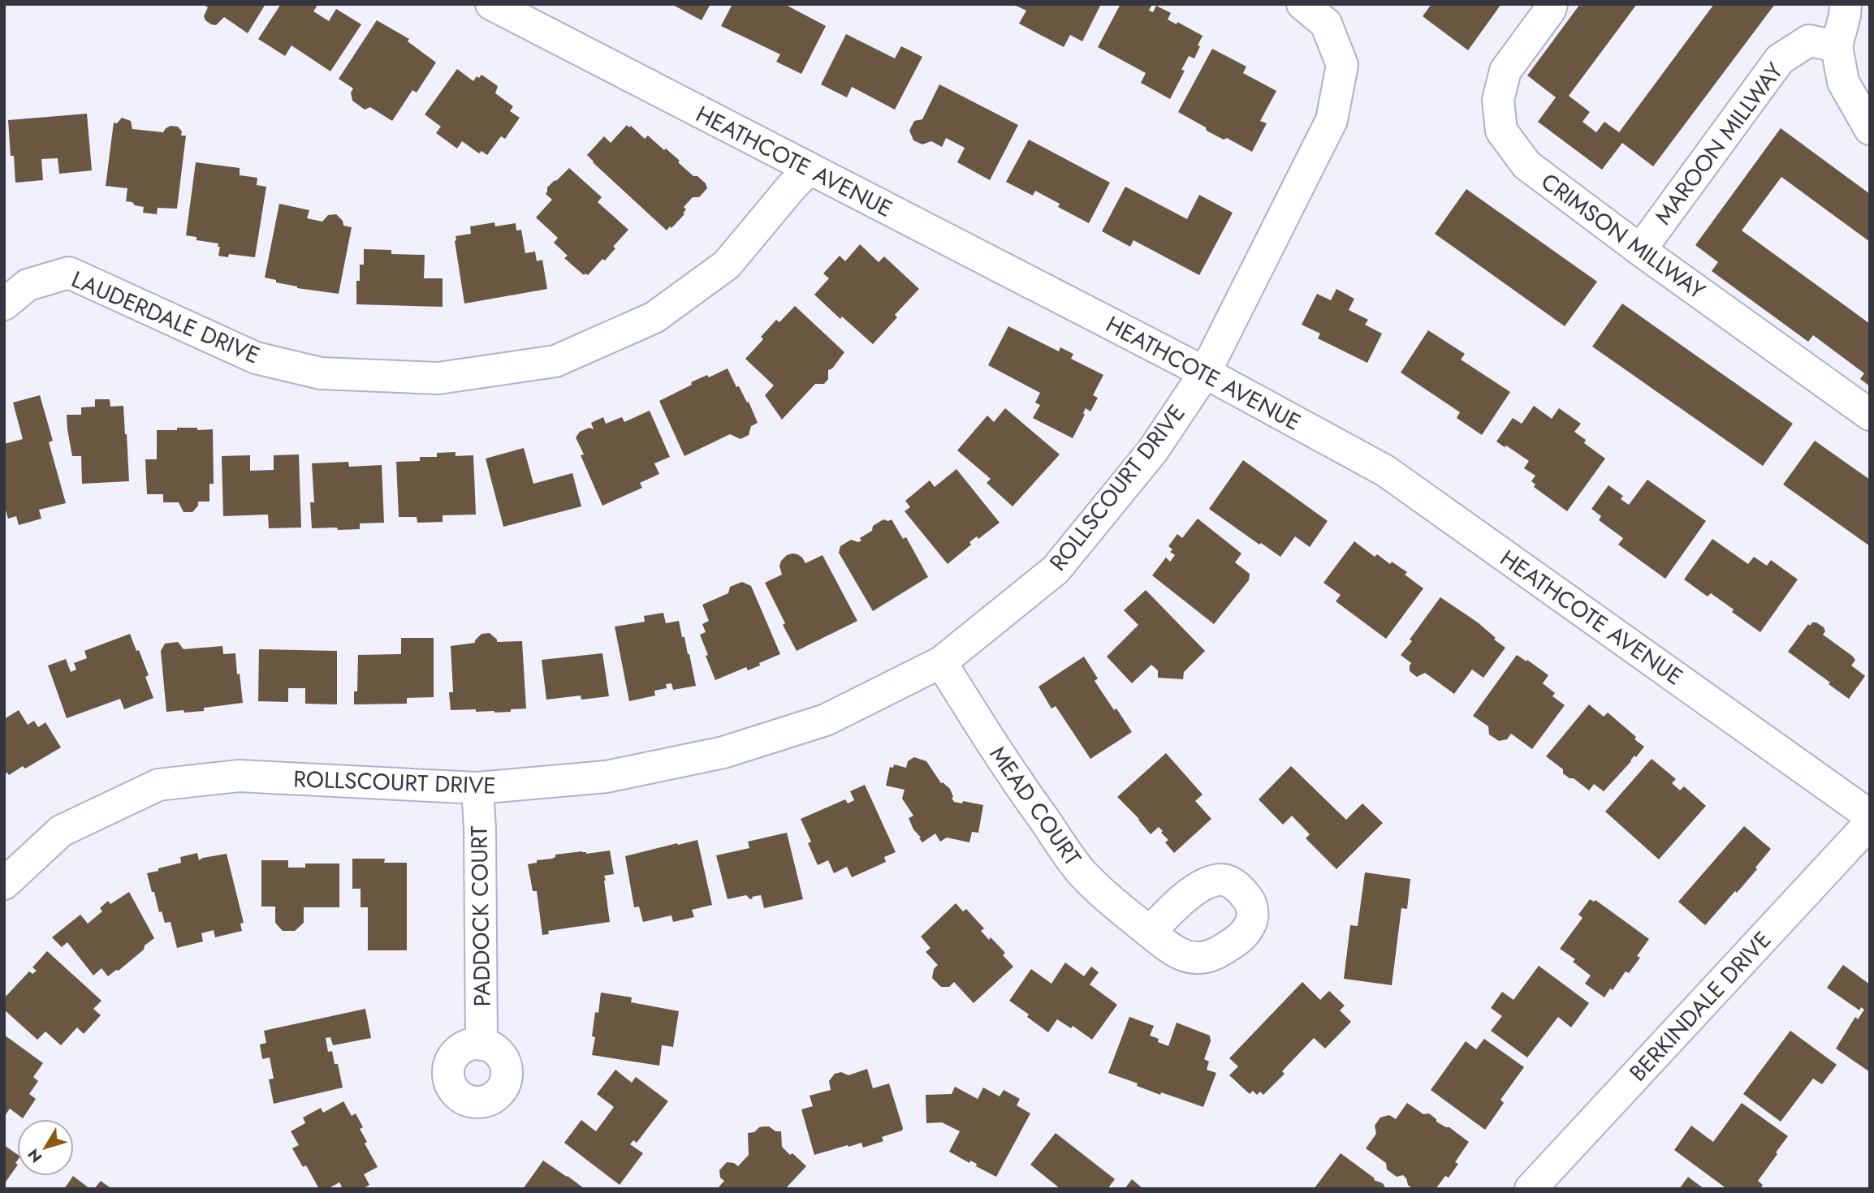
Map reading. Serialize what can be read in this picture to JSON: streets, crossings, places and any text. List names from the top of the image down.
{
  "streets": {
    "street": [
      "MAROON MILLWAY",
      "HEATHCOTE AVENUE",
      "CRIMSON MILLWAY",
      "LAUDERDALE DRIVE",
      "ROLLSCOURT DRIVE",
      "MEAD COURT",
      "PADDOCK COURT",
      "BERKINDALE DRIVE"
    ]
  },
  "crossings": [
    ["MAROON MILLWAY", "CRIMSON MILLWAY"],
    ["HEATHCOTE AVENUE", "LAUDERDALE DRIVE"],
    ["HEATHCOTE AVENUE", "ROLLSCOURT DRIVE"],
    ["ROLLSCOURT DRIVE", "MEAD COURT"],
    ["ROLLSCOURT DRIVE", "PADDOCK COURT"]
  ],
  "north": "bottom left"
}
